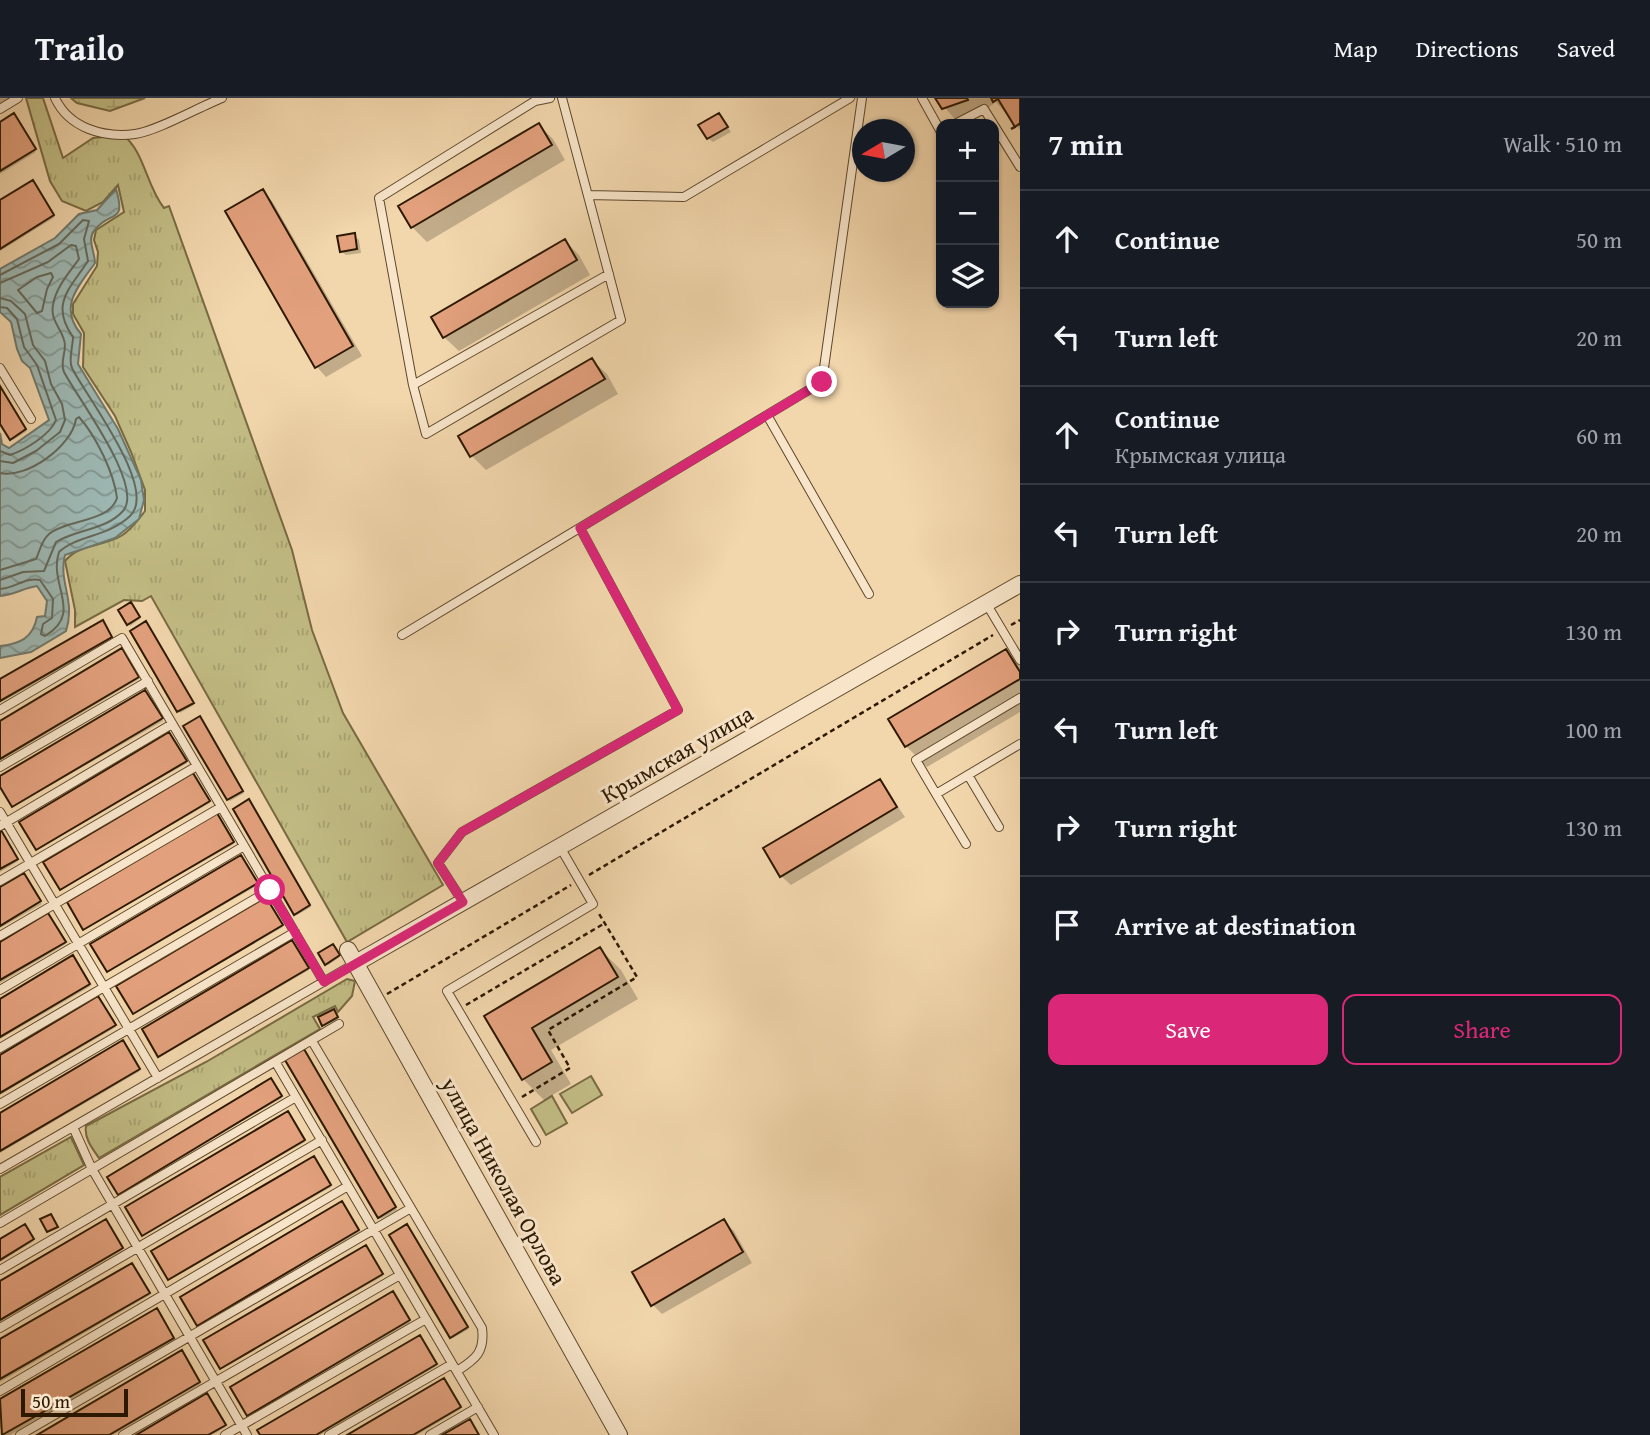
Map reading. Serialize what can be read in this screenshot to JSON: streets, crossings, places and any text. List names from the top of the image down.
{
  "streets": {
    "street": ["Крымская улица", "улица Николая Орлова"]
  },
  "crossings": [
    ["Крымская улица", "улица Николая Орлова"]
  ],
  "scale_bar": "50 m",
  "north": "left",
  "page": {
    "header": "Trailo",
    "nav": ["Map", "Directions", "Saved"],
    "heading": ["7 min", "Walk · 510 m"],
    "map_buttons": ["+", "−"],
    "list": [
      ["Continue", "50 m"],
      ["Turn left", "20 m"],
      ["Continue", "Крымская улица", "60 m"],
      ["Turn left", "20 m"],
      ["Turn right", "130 m"],
      ["Turn left", "100 m"],
      ["Turn right", "130 m"],
      "Arrive at destination"
    ],
    "buttons": ["Save", "Share"],
    "scale": "50 m"
  }
}
